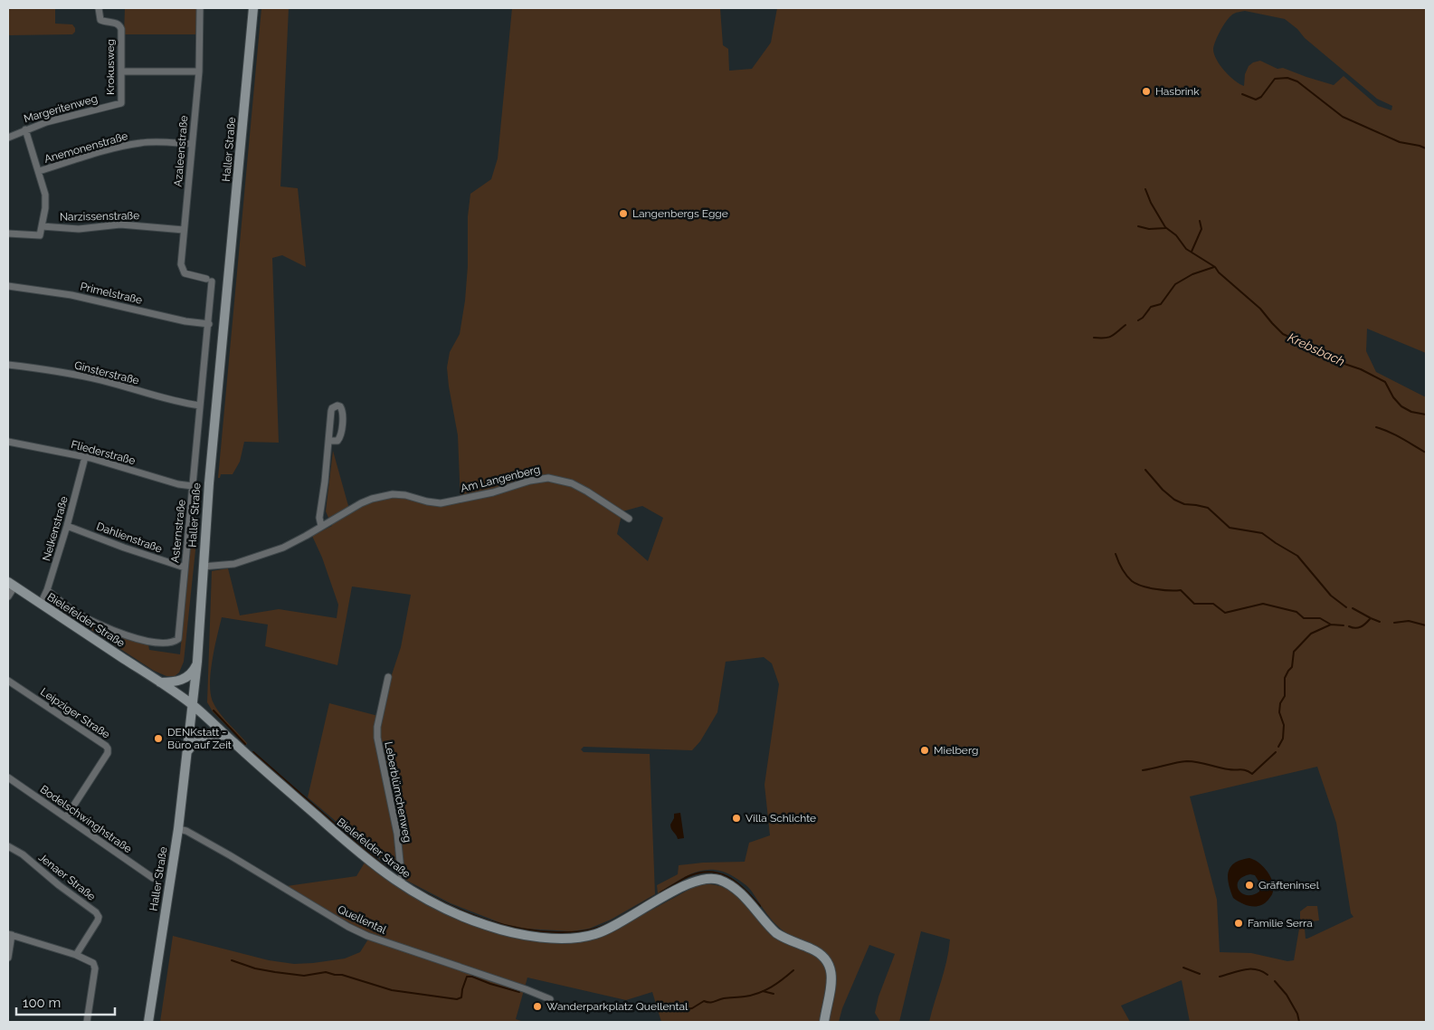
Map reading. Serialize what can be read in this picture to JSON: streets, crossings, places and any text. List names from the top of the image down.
{
  "streets": {
    "main road": ["Haller Straße", "Bielefelder Straße"],
    "street": [
      "Krokusweg",
      "Margeritenweg",
      "Anemonenstraße",
      "Azaleenstraße",
      "Narzissenstraße",
      "Primelstraße",
      "Ginsterstraße",
      "Fliederstraße",
      "Am Langenberg",
      "Nelkenstraße",
      "Asternstraße",
      "Dahlienstraße",
      "Leipziger Straße",
      "Leberblümchenweg",
      "Bodelschwinghstraße",
      "Jenaer Straße",
      "Quellental"
    ]
  },
  "crossings": [
    ["Krokusweg", "Margeritenweg"],
    ["Anemonenstraße", "Azaleenstraße"],
    ["Haller Straße", "Am Langenberg"],
    ["Haller Straße", "Bielefelder Straße"],
    ["Haller Straße", "Quellental"],
    ["Azaleenstraße", "Narzissenstraße"],
    ["Azaleenstraße", "Asternstraße"],
    ["Primelstraße", "Asternstraße"],
    ["Ginsterstraße", "Asternstraße"],
    ["Fliederstraße", "Nelkenstraße"],
    ["Fliederstraße", "Asternstraße"],
    ["Nelkenstraße", "Asternstraße"],
    ["Nelkenstraße", "Dahlienstraße"],
    ["Nelkenstraße", "Bielefelder Straße"],
    ["Asternstraße", "Dahlienstraße"],
    ["Bielefelder Straße", "Leberblümchenweg"],
    ["Leipziger Straße", "Bodelschwinghstraße"]
  ],
  "water": ["Krebsbach"],
  "places": [
    "Hasbrink",
    "Langenbergs Egge",
    "DENKstatt - Büro auf Zeit",
    "Mielberg",
    "Villa Schlichte",
    "Gräfteninsel",
    "Familie Serra",
    "Wanderparkplatz Quellental"
  ],
  "scale_bar": "100 m"
}
